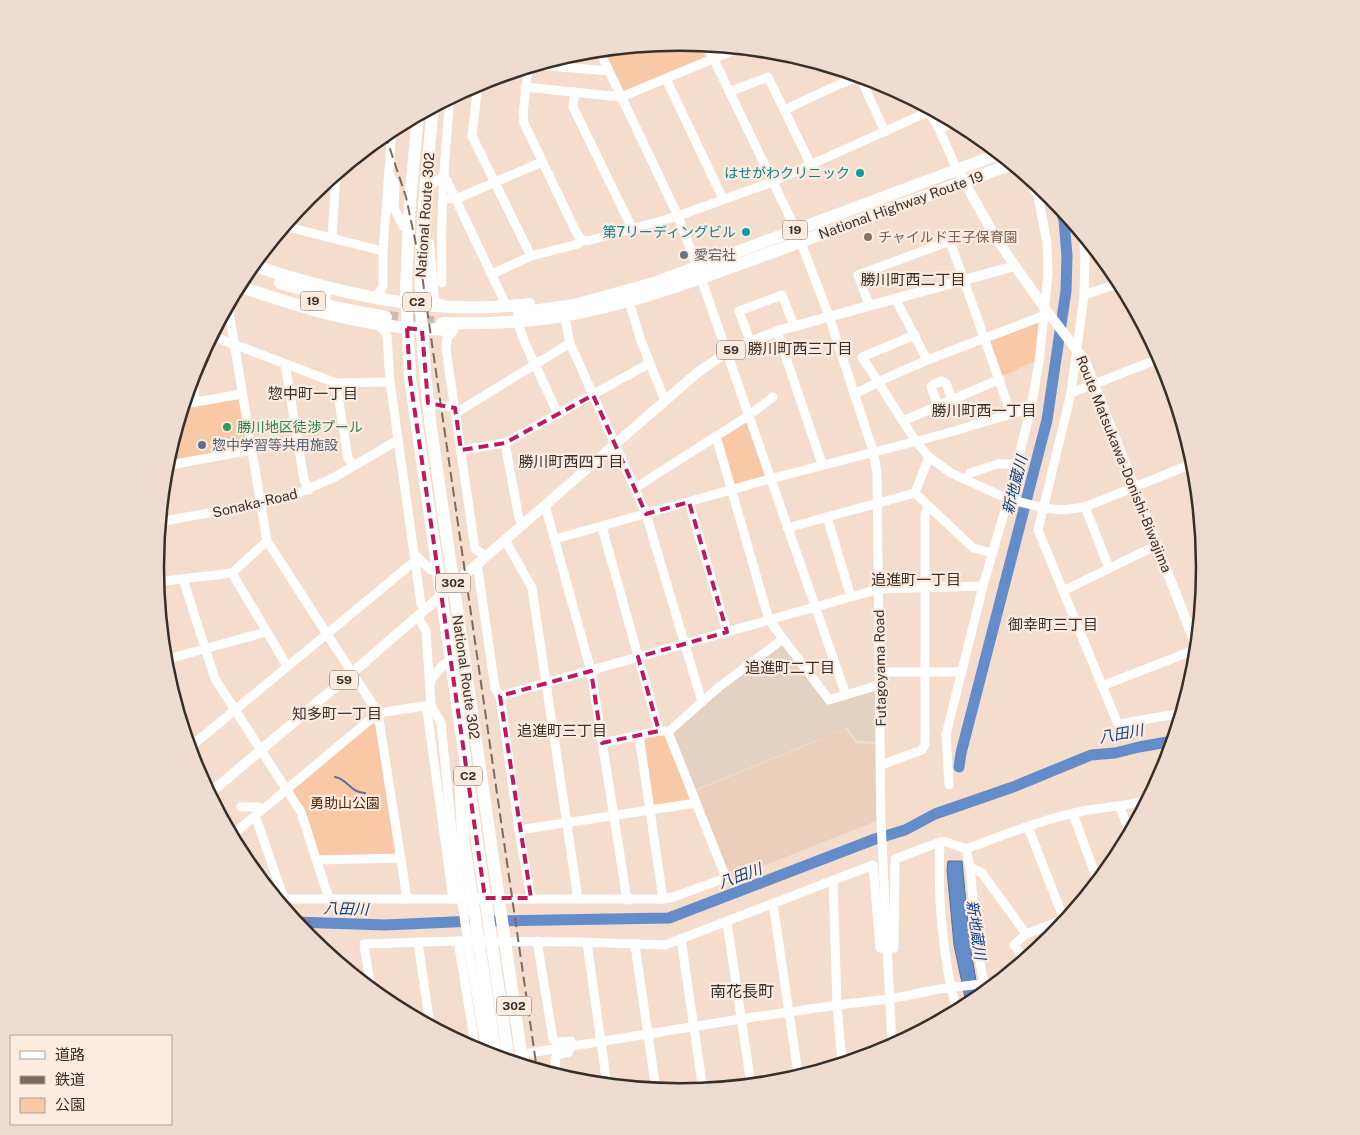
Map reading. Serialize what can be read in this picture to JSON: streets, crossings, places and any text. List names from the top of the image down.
{
  "streets": {
    "highway": [
      "National Highway Route 19",
      "National Route 302",
      "19",
      "C2",
      "302"
    ],
    "main road": ["59", "Route Matsukawa-Donishi-Biwajima"],
    "street": ["Sonaka-Road", "Futagoyama Road"]
  },
  "crossings": [
    ["National Highway Route 19", "Route Matsukawa-Donishi-Biwajima"],
    ["National Highway Route 19", "Futagoyama Road"],
    ["National Route 302", "19"],
    ["National Route 302", "59"],
    ["National Route 302", "302"],
    ["59", "Route Matsukawa-Donishi-Biwajima"],
    ["59", "Futagoyama Road"]
  ],
  "districts": [
    "勝川町西二丁目",
    "勝川町西三丁目",
    "惣中町一丁目",
    "勝川町西一丁目",
    "勝川町西四丁目",
    "追進町一丁目",
    "御幸町三丁目",
    "追進町二丁目",
    "知多町一丁目",
    "追進町三丁目",
    "南花長町"
  ],
  "water": ["新地蔵川", "八田川"],
  "parks": ["勇助山公園"],
  "places": [
    "はせがわクリニック",
    "第7リーディングビル",
    "チャイルド王子保育園",
    "愛宕社",
    "勝川地区徒渉プール",
    "惣中学習等共用施設"
  ],
  "legend": ["道路", "鉄道", "公園"]
}
